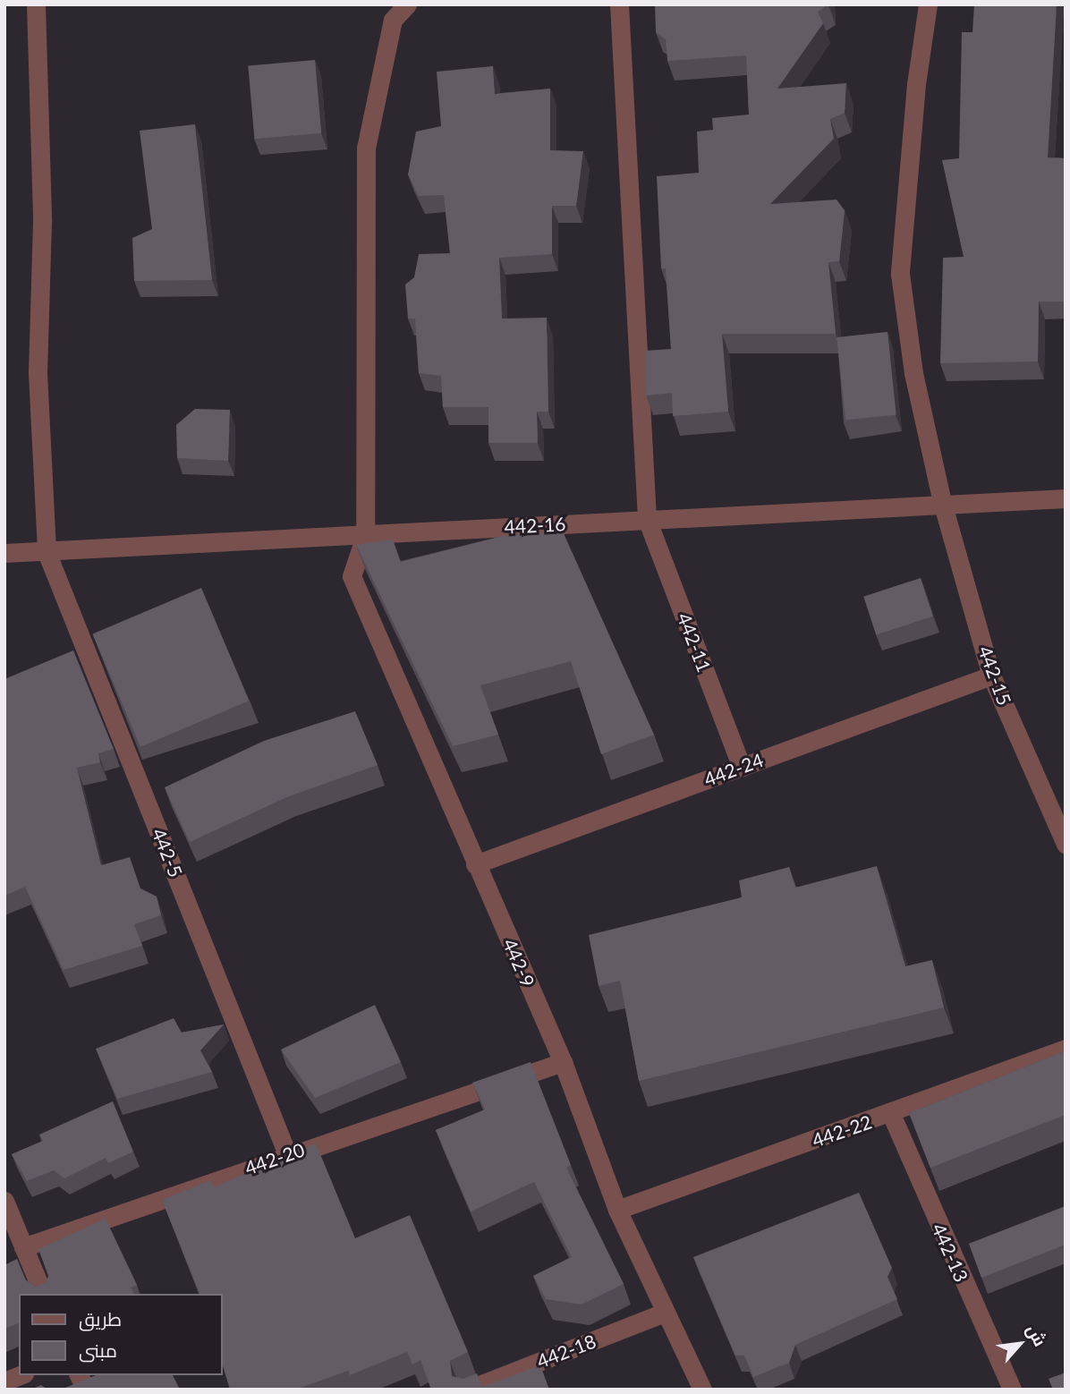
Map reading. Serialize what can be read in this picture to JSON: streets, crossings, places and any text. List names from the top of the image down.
{
  "streets": {
    "street": [
      "442-16",
      "442-11",
      "442-15",
      "442-24",
      "442-5",
      "442-9",
      "442-22",
      "442-20",
      "442-13",
      "442-18"
    ]
  },
  "crossings": [
    ["442-16", "442-11"],
    ["442-16", "442-15"],
    ["442-16", "442-5"],
    ["442-16", "442-9"],
    ["442-11", "442-24"],
    ["442-15", "442-24"],
    ["442-24", "442-9"],
    ["442-5", "442-20"],
    ["442-9", "442-22"],
    ["442-9", "442-20"],
    ["442-9", "442-18"],
    ["442-22", "442-13"]
  ],
  "legend": ["طريق", "مبنى"],
  "north": "top right"
}
